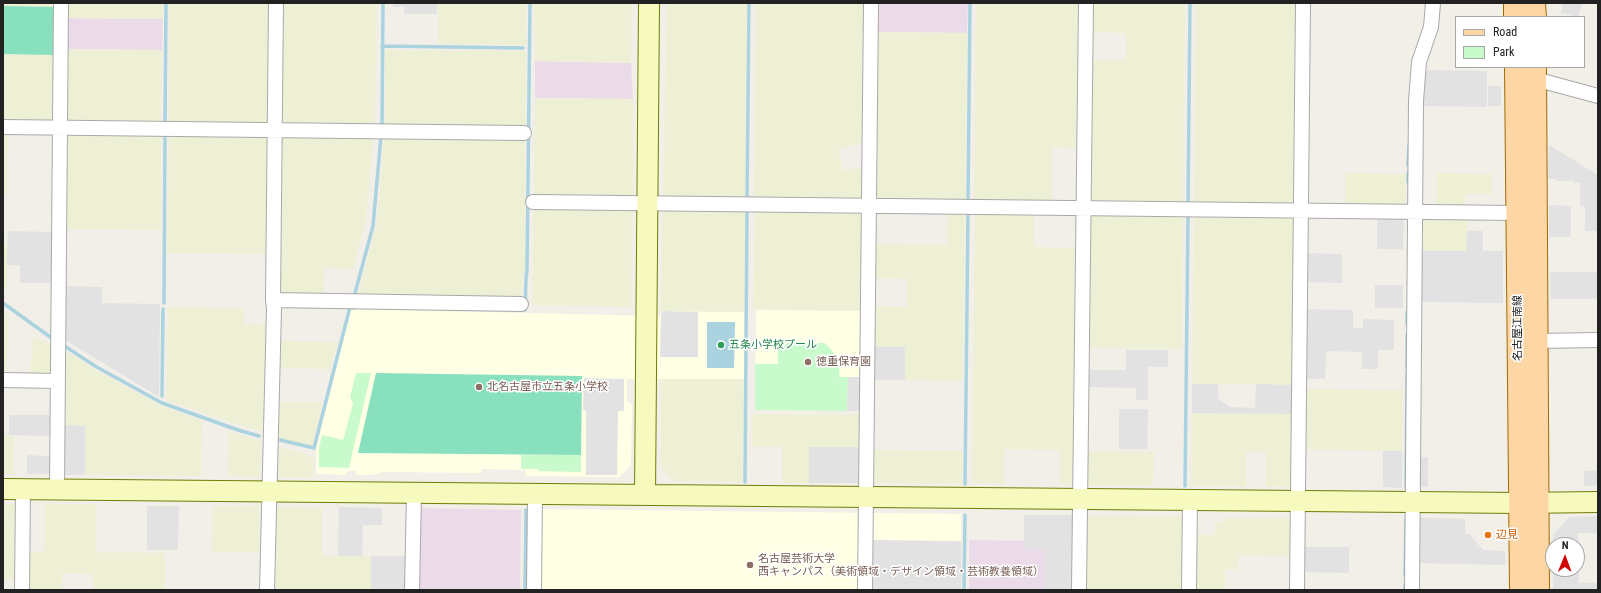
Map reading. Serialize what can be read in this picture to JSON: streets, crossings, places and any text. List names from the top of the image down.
{
  "streets": {
    "main road": ["名古屋江南線"]
  },
  "places": [
    "五条小学校プール",
    "徳重保育園",
    "北名古屋市立五条小学校",
    "辺見",
    "名古屋芸術大学 西キャンパス（美術領域・デザイン領域・芸術教養領域）"
  ],
  "legend": ["Road", "Park"],
  "north": "top"
}
